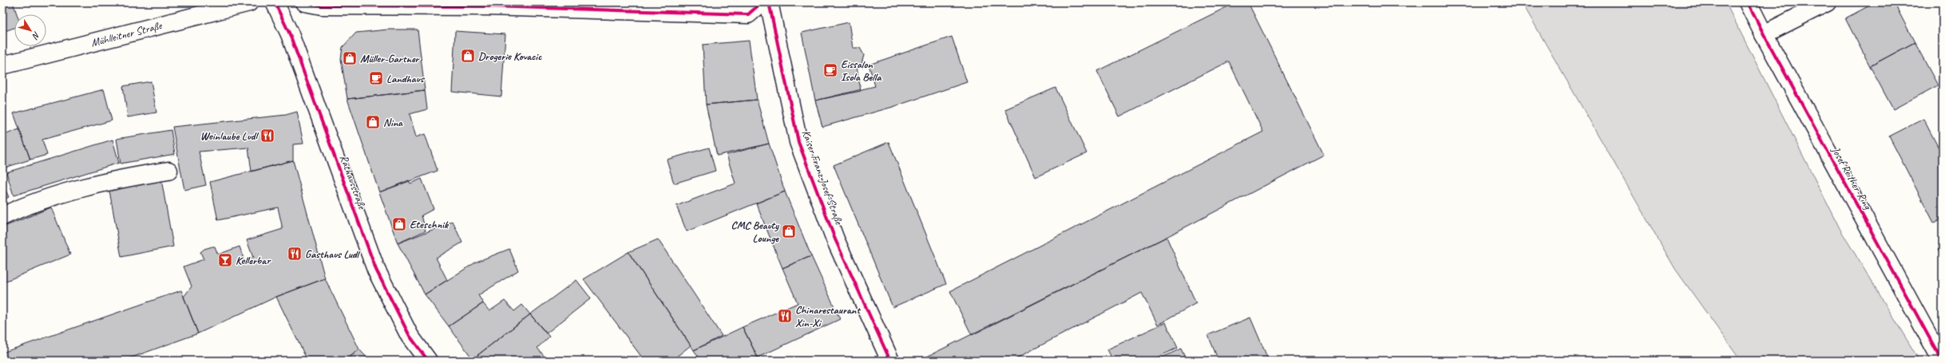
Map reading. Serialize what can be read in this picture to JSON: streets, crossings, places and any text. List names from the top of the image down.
{
  "streets": {
    "street": [
      "Mühlleitner Straße",
      "Kaiser Franz Josef-Straße",
      "Josef Reither-Ring",
      "Rathausstraße"
    ]
  },
  "places": {
    "shop": [
      "Drogerie Kovacic",
      "Müller-Gartner",
      "Nina",
      "Eteschnik",
      "CMC Beauty Lounge"
    ],
    "cafe": ["Eissalon Isola Bella", "Landhaus"],
    "restaurant": ["Weinlaube Ludl", "Gasthaus Ludl", "Chinarestaurant Xin-Xi"],
    "bar": ["Kellerbar"]
  },
  "north": "bottom right"
}
